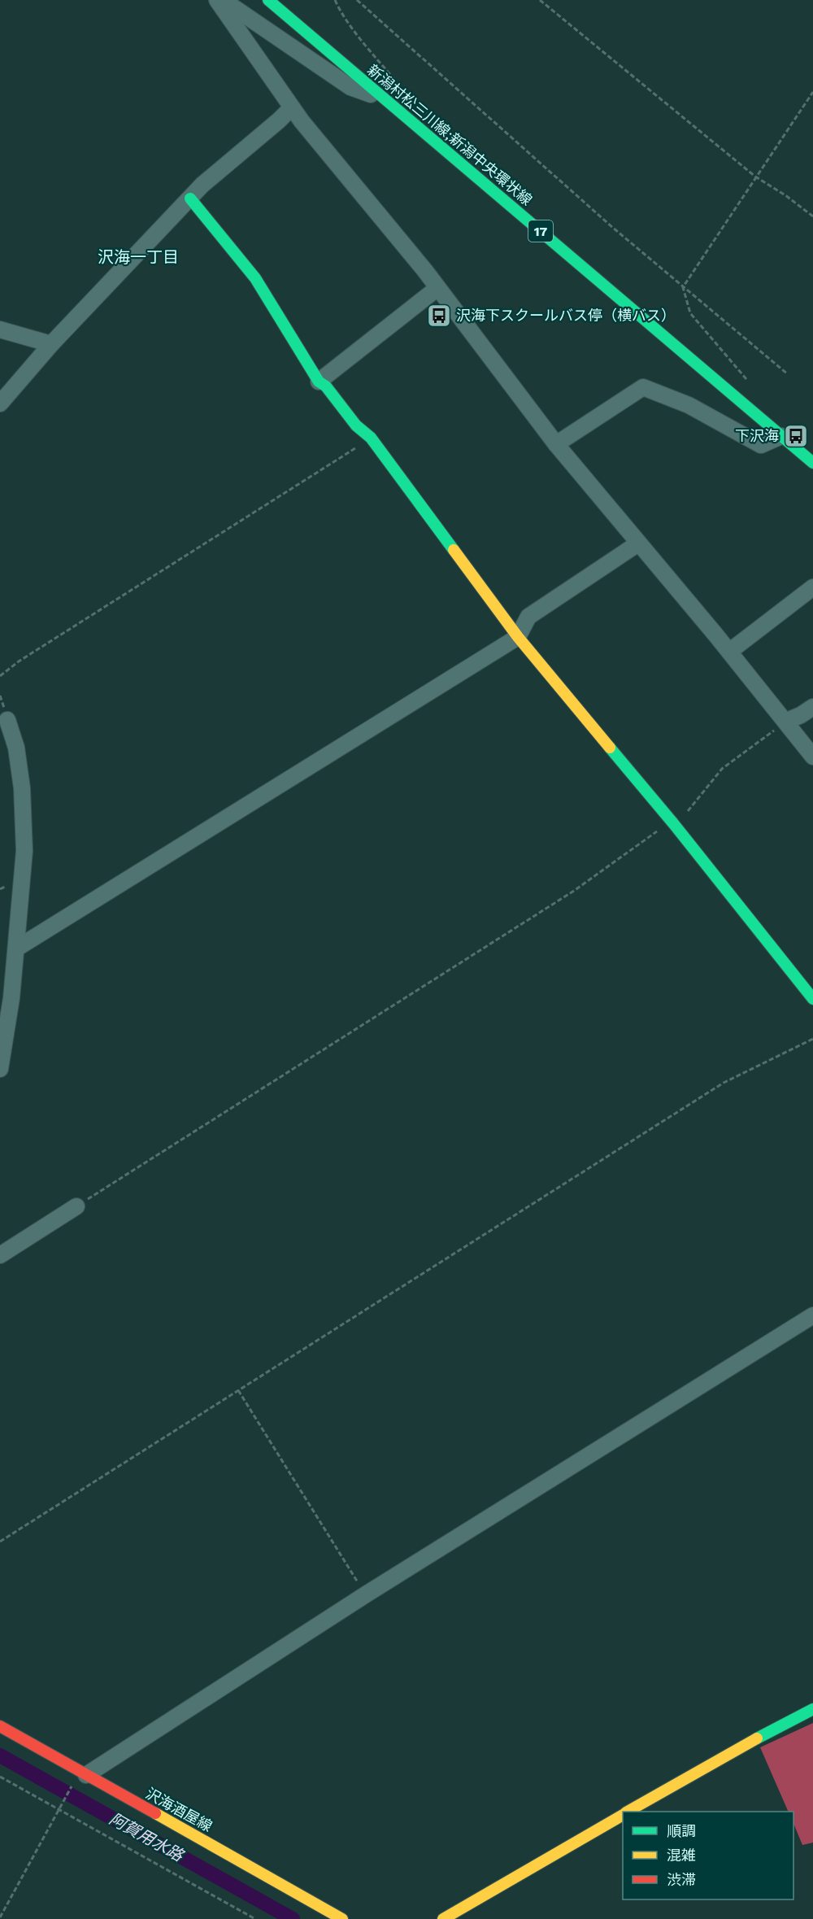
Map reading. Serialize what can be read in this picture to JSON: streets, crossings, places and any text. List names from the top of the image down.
{
  "streets": {
    "street": ["新潟村松三川線;新潟中央環状線", "17", "沢海酒屋線"]
  },
  "districts": ["沢海一丁目"],
  "water": ["阿賀用水路"],
  "places": {
    "bus stop": ["沢海下スクールバス停（横バス）", "下沢海"]
  },
  "legend": ["順調", "混雑", "渋滞"]
}
